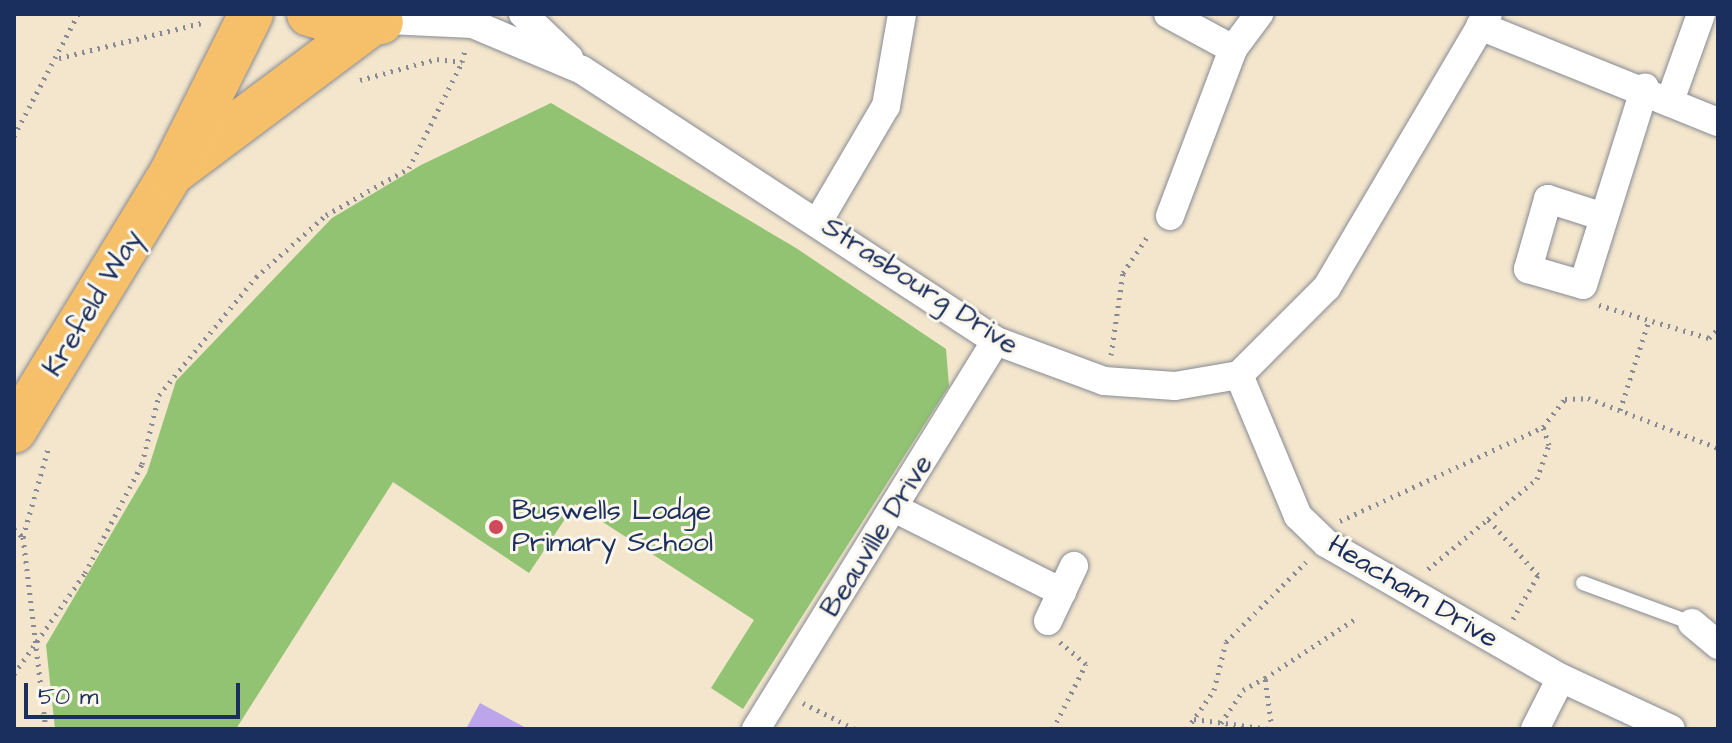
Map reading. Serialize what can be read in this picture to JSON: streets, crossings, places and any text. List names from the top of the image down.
{
  "streets": {
    "highway": ["Krefeld Way"],
    "street": ["Strasbourg Drive", "Beauville Drive", "Heacham Drive"]
  },
  "crossings": [
    ["Strasbourg Drive", "Krefeld Way"],
    ["Strasbourg Drive", "Beauville Drive"],
    ["Strasbourg Drive", "Heacham Drive"]
  ],
  "places": ["Buswells Lodge Primary School"],
  "scale_bar": "50 m"
}
